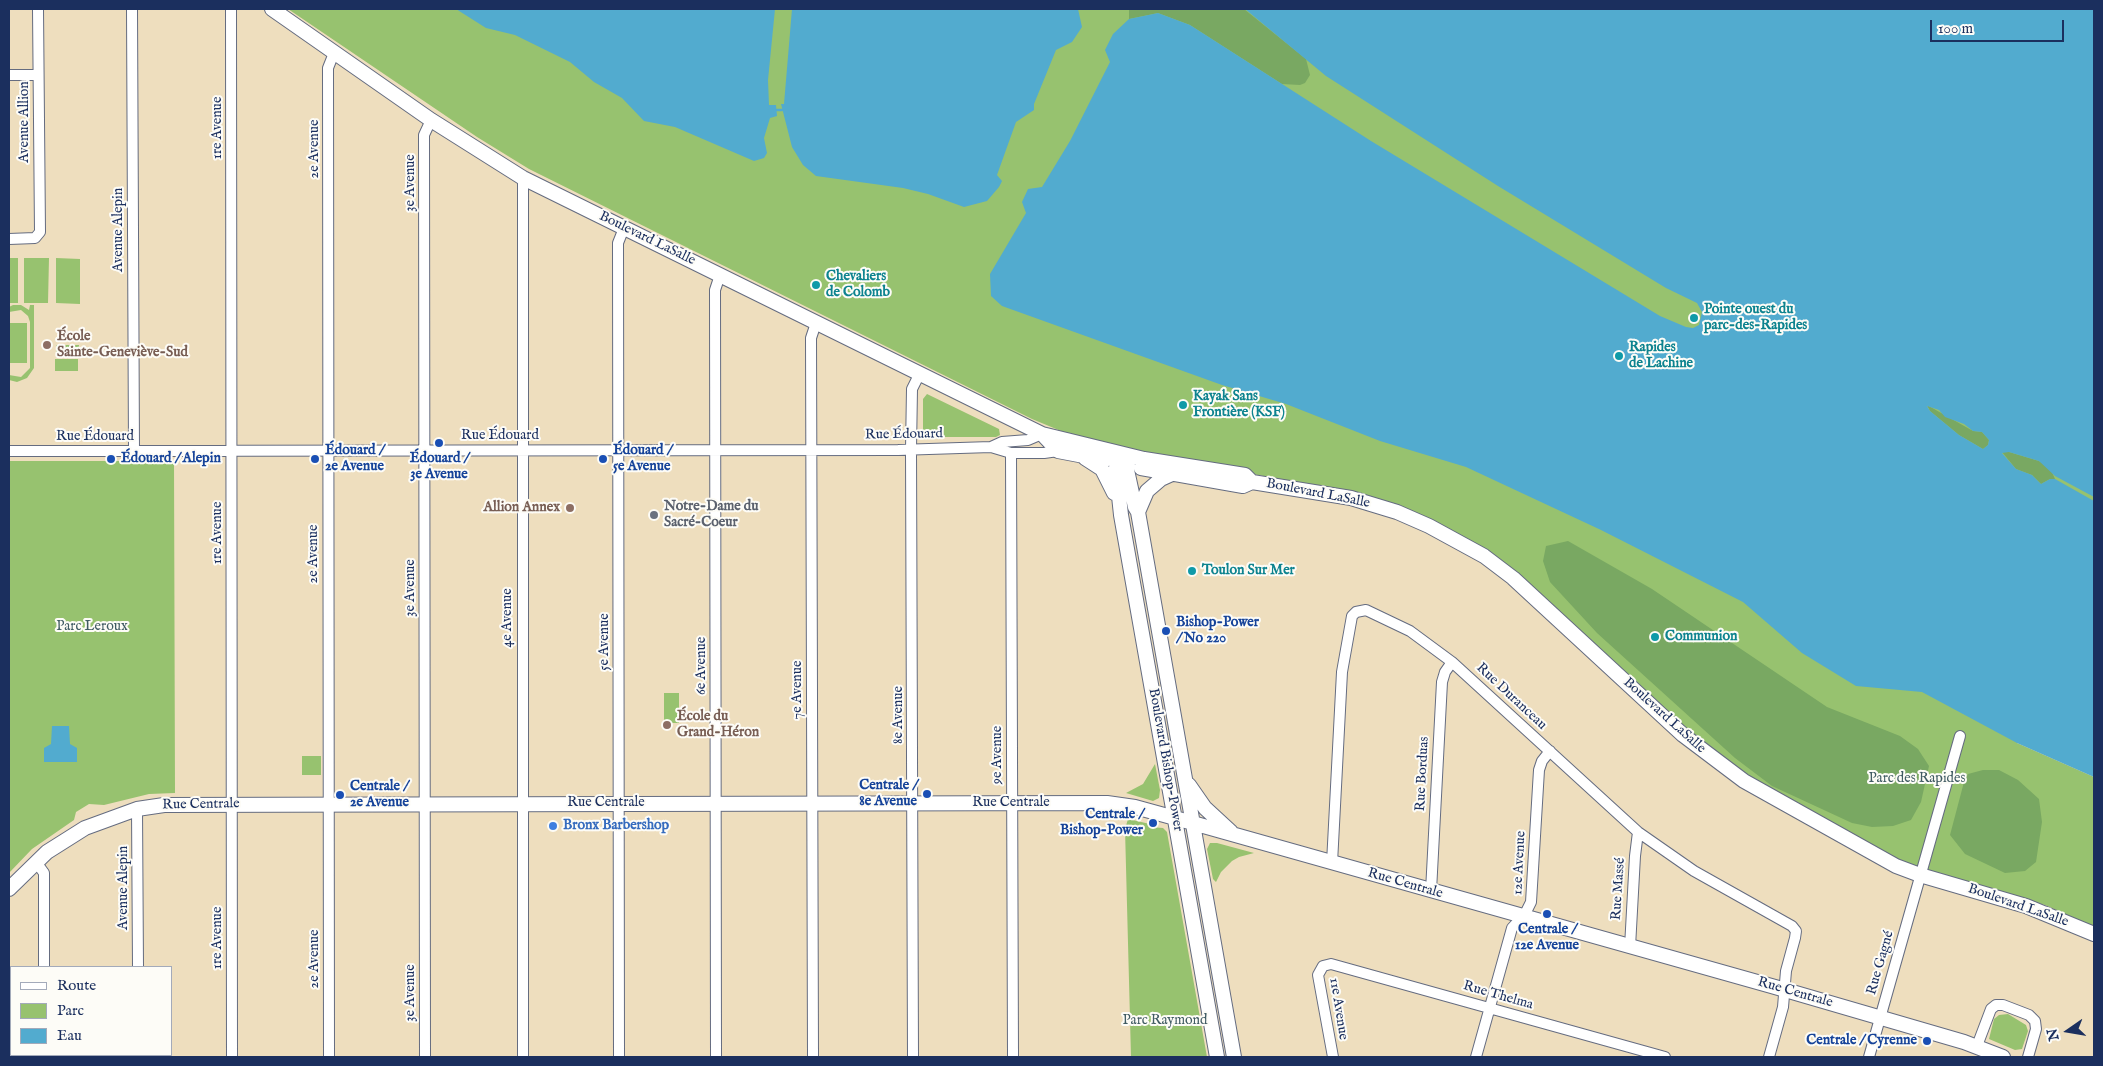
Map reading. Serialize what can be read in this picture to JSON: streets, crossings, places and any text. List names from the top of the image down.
{
  "streets": {
    "street": [
      "Avenue Allion",
      "1re Avenue",
      "2e Avenue",
      "3e Avenue",
      "Avenue Alepin",
      "Boulevard LaSalle",
      "Rue Édouard",
      "4e Avenue",
      "5e Avenue",
      "6e Avenue",
      "7e Avenue",
      "Rue Duranceau",
      "8e Avenue",
      "9e Avenue",
      "Boulevard Bishop-Power",
      "Rue Borduas",
      "Rue Centrale",
      "12e Avenue",
      "Rue Massé",
      "Rue Gagné",
      "Rue Thelma",
      "11e Avenue"
    ]
  },
  "crossings": [
    ["1re Avenue", "Rue Édouard"],
    ["1re Avenue", "Rue Centrale"],
    ["2e Avenue", "Boulevard LaSalle"],
    ["2e Avenue", "Rue Édouard"],
    ["2e Avenue", "Rue Centrale"],
    ["3e Avenue", "Boulevard LaSalle"],
    ["3e Avenue", "Rue Édouard"],
    ["3e Avenue", "Rue Centrale"],
    ["Avenue Alepin", "Rue Édouard"],
    ["Avenue Alepin", "Rue Centrale"],
    ["Boulevard LaSalle", "Rue Édouard"],
    ["Boulevard LaSalle", "4e Avenue"],
    ["Boulevard LaSalle", "5e Avenue"],
    ["Boulevard LaSalle", "6e Avenue"],
    ["Boulevard LaSalle", "7e Avenue"],
    ["Boulevard LaSalle", "8e Avenue"],
    ["Boulevard LaSalle", "Boulevard Bishop-Power"],
    ["Boulevard LaSalle", "Rue Gagné"],
    ["Rue Édouard", "4e Avenue"],
    ["Rue Édouard", "5e Avenue"],
    ["Rue Édouard", "6e Avenue"],
    ["Rue Édouard", "7e Avenue"],
    ["Rue Édouard", "8e Avenue"],
    ["Rue Édouard", "9e Avenue"],
    ["4e Avenue", "Rue Centrale"],
    ["5e Avenue", "Rue Centrale"],
    ["6e Avenue", "Rue Centrale"],
    ["7e Avenue", "Rue Centrale"],
    ["Rue Duranceau", "Rue Borduas"],
    ["Rue Duranceau", "Rue Centrale"],
    ["Rue Duranceau", "12e Avenue"],
    ["Rue Duranceau", "Rue Massé"],
    ["8e Avenue", "Rue Centrale"],
    ["9e Avenue", "Rue Centrale"],
    ["Boulevard Bishop-Power", "Rue Centrale"],
    ["Rue Borduas", "Rue Centrale"],
    ["Rue Centrale", "12e Avenue"],
    ["Rue Centrale", "Rue Massé"],
    ["Rue Centrale", "Rue Gagné"],
    ["12e Avenue", "Rue Thelma"],
    ["Rue Thelma", "11e Avenue"]
  ],
  "parks": ["Parc Leroux", "Parc des Rapides", "Parc Raymond"],
  "places": [
    "Chevaliers de Colomb",
    "Pointe ouest du parc-des-Rapides",
    "École Sainte-Geneviève-Sud",
    "Rapides de Lachine",
    "Kayak Sans Frontière (KSF)",
    "Édouard / 3e Avenue",
    "Édouard / Alepin",
    "Édouard / 2e Avenue",
    "Édouard / 5e Avenue",
    "Allion Annex",
    "Notre-Dame du Sacré-Coeur",
    "Toulon Sur Mer",
    "Bishop-Power / No 220",
    "Communion",
    "École du Grand-Héron",
    "Centrale / 8e Avenue",
    "Centrale / 2e Avenue",
    "Centrale / Bishop-Power",
    "Bronx Barbershop",
    "Centrale / 12e Avenue",
    "Centrale / Cyrenne"
  ],
  "legend": ["Route", "Parc", "Eau"],
  "scale_bar": "100 m",
  "north": "left"
}
